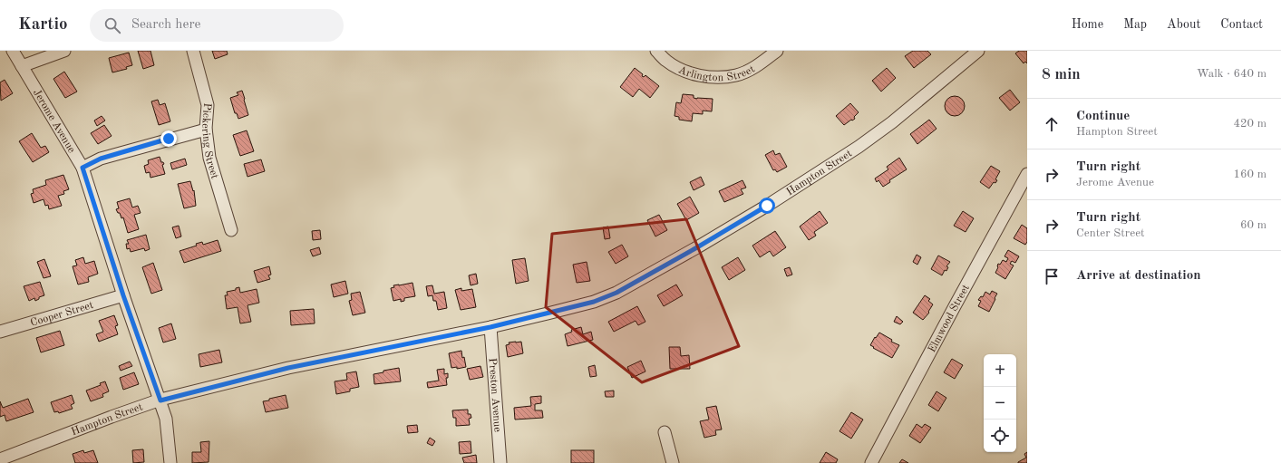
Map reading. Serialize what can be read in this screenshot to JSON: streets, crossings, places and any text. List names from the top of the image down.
{
  "streets": {
    "street": [
      "Arlington Street",
      "Jerome Avenue",
      "Pickering Street",
      "Hampton Street",
      "Cooper Street",
      "Elmwood Street",
      "Preston Avenue"
    ]
  },
  "crossings": [
    ["Jerome Avenue", "Hampton Street"],
    ["Jerome Avenue", "Cooper Street"],
    ["Hampton Street", "Preston Avenue"]
  ],
  "page": {
    "header": "Kartio",
    "search": "Search here",
    "nav": [
      "Home",
      "Map",
      "About",
      "Contact"
    ],
    "heading": ["8 min", "Walk · 640 m"],
    "list": [
      ["Continue", "Hampton Street", "420 m"],
      ["Turn right", "Jerome Avenue", "160 m"],
      ["Turn right", "Center Street", "60 m"],
      "Arrive at destination"
    ],
    "map_buttons": ["+", "−"]
  }
}
